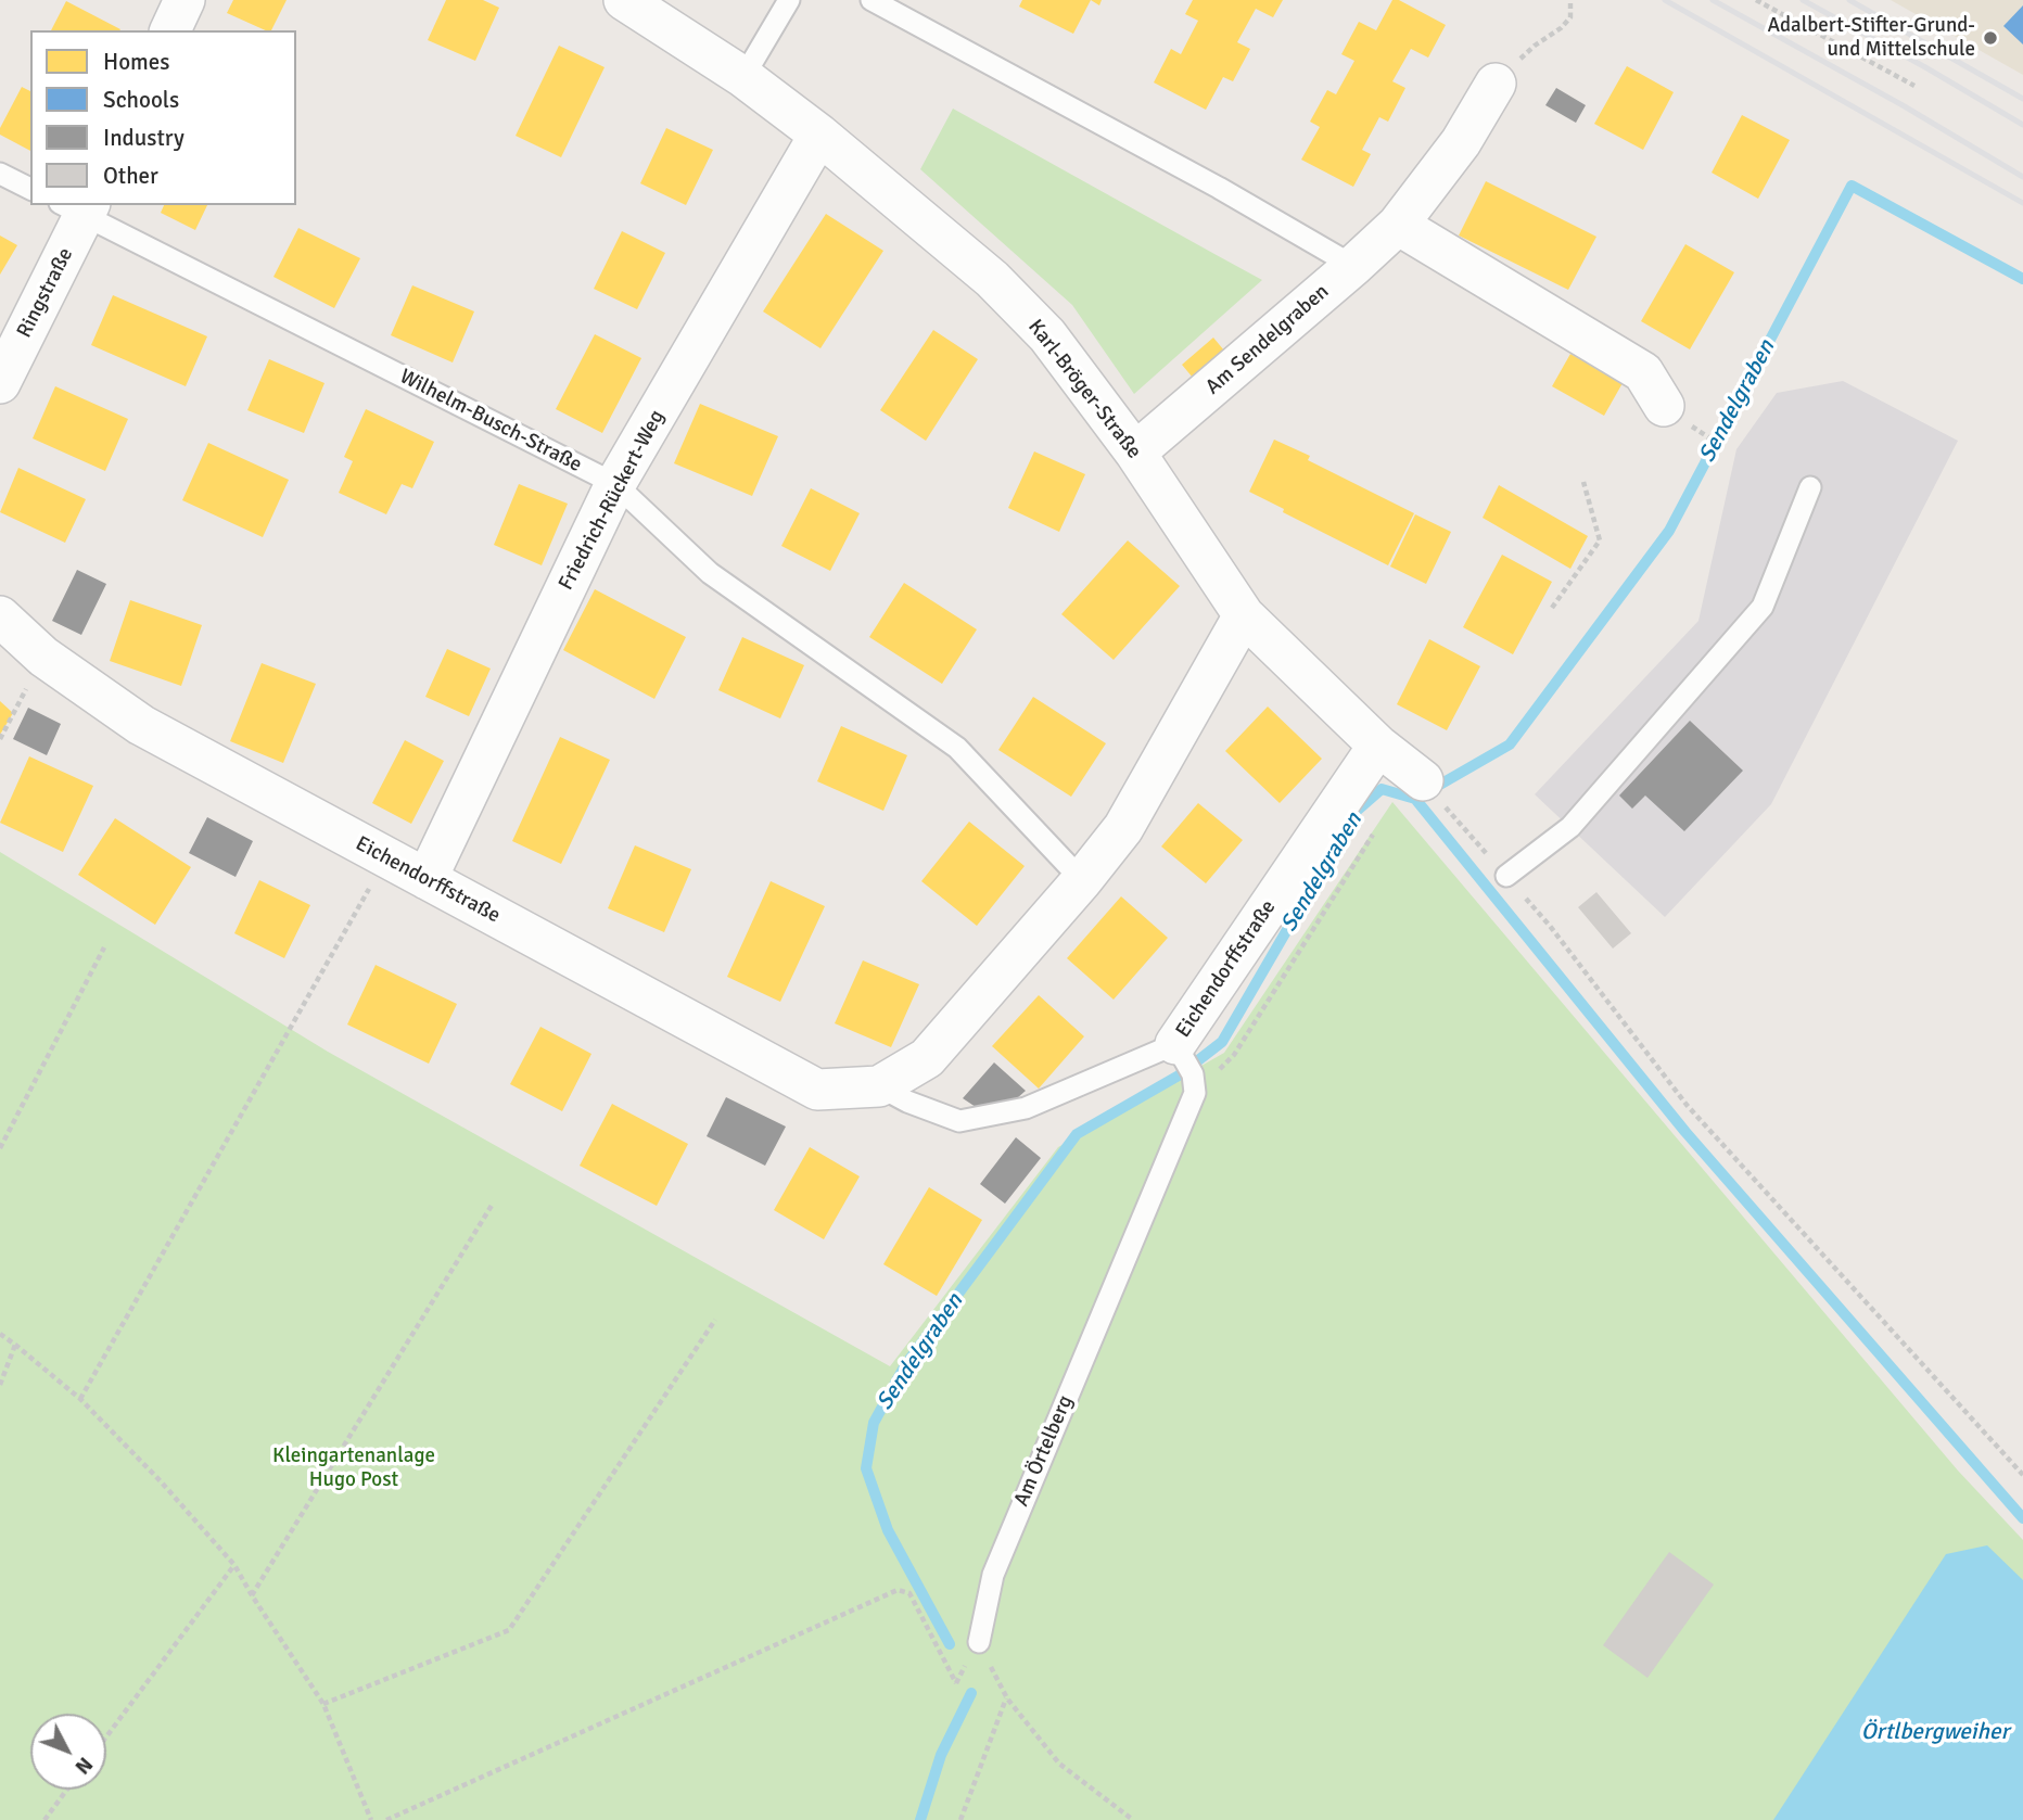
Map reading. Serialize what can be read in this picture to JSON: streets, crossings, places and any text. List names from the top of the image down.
{
  "streets": {
    "street": [
      "Ringstraße",
      "Am Sendelgraben",
      "Karl-Bröger-Straße",
      "Friedrich-Rückert-Weg",
      "Eichendorffstraße"
    ],
    "lane": ["Wilhelm-Busch-Straße", "Am Örtelberg"]
  },
  "crossings": [
    ["Ringstraße", "Wilhelm-Busch-Straße"],
    ["Am Sendelgraben", "Karl-Bröger-Straße"],
    ["Karl-Bröger-Straße", "Friedrich-Rückert-Weg"],
    ["Karl-Bröger-Straße", "Eichendorffstraße"],
    ["Wilhelm-Busch-Straße", "Friedrich-Rückert-Weg"],
    ["Wilhelm-Busch-Straße", "Eichendorffstraße"],
    ["Friedrich-Rückert-Weg", "Eichendorffstraße"],
    ["Eichendorffstraße", "Am Örtelberg"]
  ],
  "water": ["Sendelgraben", "Örtlbergweiher"],
  "parks": ["Kleingartenanlage Hugo Post"],
  "places": ["Adalbert-Stifter-Grund- und Mittelschule"],
  "legend": [
    "Homes",
    "Schools",
    "Industry",
    "Other"
  ],
  "north": "bottom right"
}
